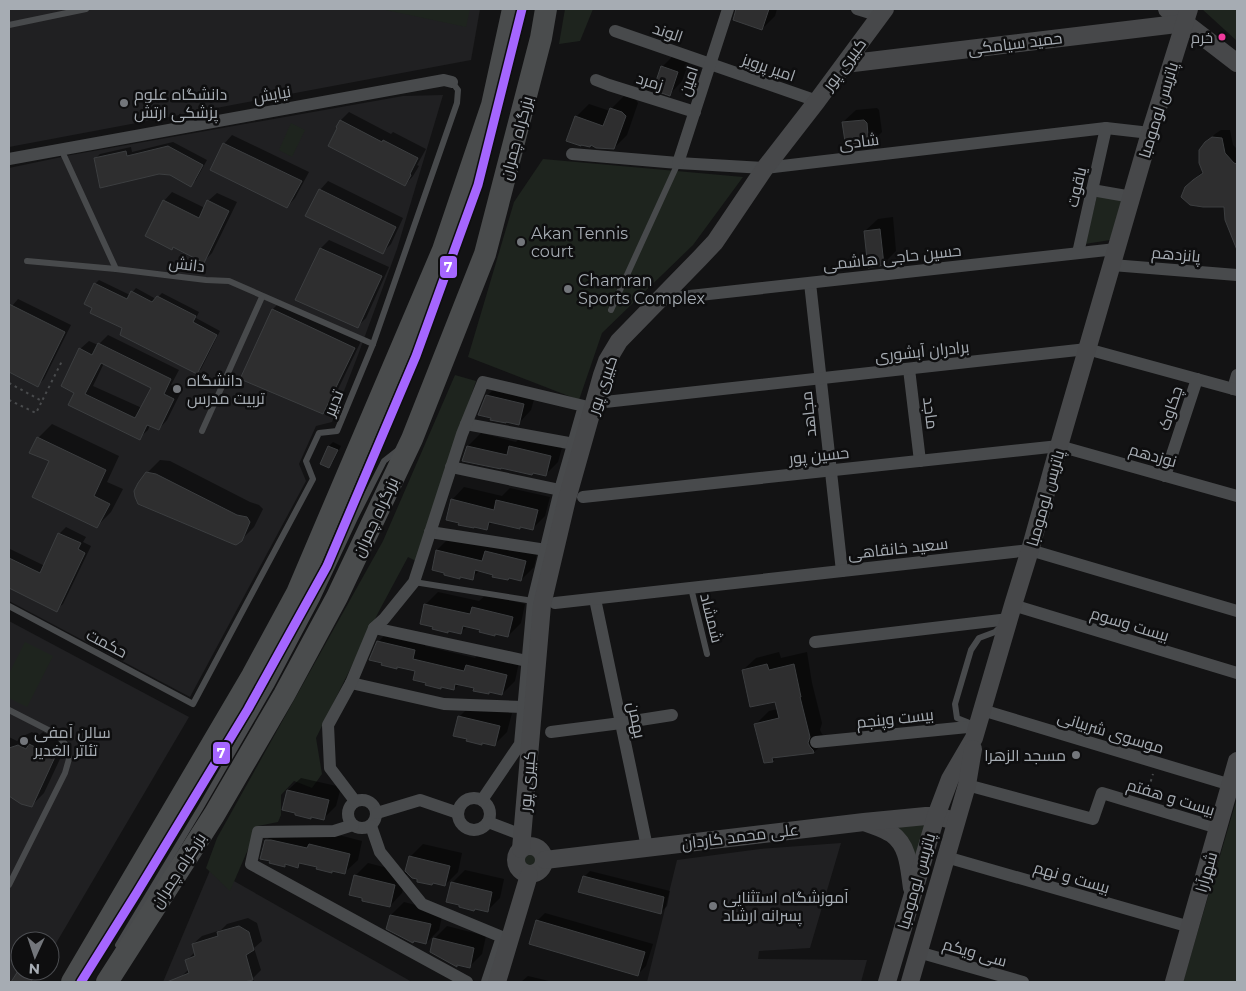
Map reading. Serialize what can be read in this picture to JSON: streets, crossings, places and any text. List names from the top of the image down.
{
  "streets": {
    "highway": ["بزرگراه چمران"],
    "street": [
      "الوند",
      "حمید سیامکی",
      "کبیری پور",
      "امیر پرویز",
      "زمرد",
      "امین",
      "نیایش",
      "پاتریس لومومبا",
      "شادی",
      "یاقوت",
      "پانزدهم",
      "حسین حاجی هاشمی",
      "برادران آبشوری",
      "چکاوک",
      "ماجد",
      "مجاهد",
      "حسین پور",
      "نوزدهم",
      "سعید خانقاهی",
      "بیست وسوم",
      "بیست وپنجم",
      "بهمن",
      "موسوی شربیانی",
      "بیست و هفتم",
      "علی محمد کاردان",
      "شهرآرا",
      "بیست و نهم",
      "سی ویکم"
    ],
    "lane": [
      "دانش",
      "تدبیر",
      "شمشاد",
      "حکمت"
    ]
  },
  "crossings": [
    ["الوند", "امیر پرویز"],
    ["الوند", "امین"],
    ["حمید سیامکی", "کبیری پور"],
    ["حمید سیامکی", "پاتریس لومومبا"],
    ["کبیری پور", "امیر پرویز"],
    ["کبیری پور", "شادی"],
    ["کبیری پور", "علی محمد کاردان"],
    ["امیر پرویز", "امین"],
    ["زمرد", "امین"],
    ["امین", "شادی"],
    ["نیایش", "تدبیر"],
    ["پاتریس لومومبا", "شادی"],
    ["پاتریس لومومبا", "پانزدهم"],
    ["پاتریس لومومبا", "حسین حاجی هاشمی"],
    ["پاتریس لومومبا", "برادران آبشوری"],
    ["پاتریس لومومبا", "حسین پور"],
    ["پاتریس لومومبا", "نوزدهم"],
    ["پاتریس لومومبا", "سعید خانقاهی"],
    ["پاتریس لومومبا", "بیست وسوم"],
    ["پاتریس لومومبا", "بیست وپنجم"],
    ["پاتریس لومومبا", "موسوی شربیانی"],
    ["پاتریس لومومبا", "بیست و هفتم"],
    ["پاتریس لومومبا", "علی محمد کاردان"],
    ["پاتریس لومومبا", "بیست و نهم"],
    ["پاتریس لومومبا", "سی ویکم"],
    ["شادی", "یاقوت"],
    ["یاقوت", "حسین حاجی هاشمی"],
    ["پانزدهم", "حسین حاجی هاشمی"],
    ["حسین حاجی هاشمی", "مجاهد"],
    ["دانش", "تدبیر"],
    ["برادران آبشوری", "چکاوک"],
    ["برادران آبشوری", "ماجد"],
    ["برادران آبشوری", "مجاهد"],
    ["تدبیر", "حکمت"],
    ["چکاوک", "نوزدهم"],
    ["ماجد", "حسین پور"],
    ["مجاهد", "حسین پور"],
    ["مجاهد", "سعید خانقاهی"],
    ["حسین پور", "نوزدهم"],
    ["سعید خانقاهی", "شمشاد"],
    ["سعید خانقاهی", "بهمن"],
    ["بیست وپنجم", "موسوی شربیانی"],
    ["بهمن", "علی محمد کاردان"],
    ["موسوی شربیانی", "شهرآرا"],
    ["بیست و هفتم", "شهرآرا"],
    ["شهرآرا", "بیست و نهم"]
  ],
  "places": [
    "خرم",
    "دانشگاه علوم پزشکی ارتش",
    "Akan Tennis court",
    "Chamran Sports Complex",
    "دانشگاه تربیت مدرس",
    "سالن آمفی تئاتر الغدير",
    "مسجد الزهرا",
    "آموزشگاه استثنایی پسرانه ارشاد"
  ],
  "lines": ["transit line 7"],
  "north": "bottom"
}
